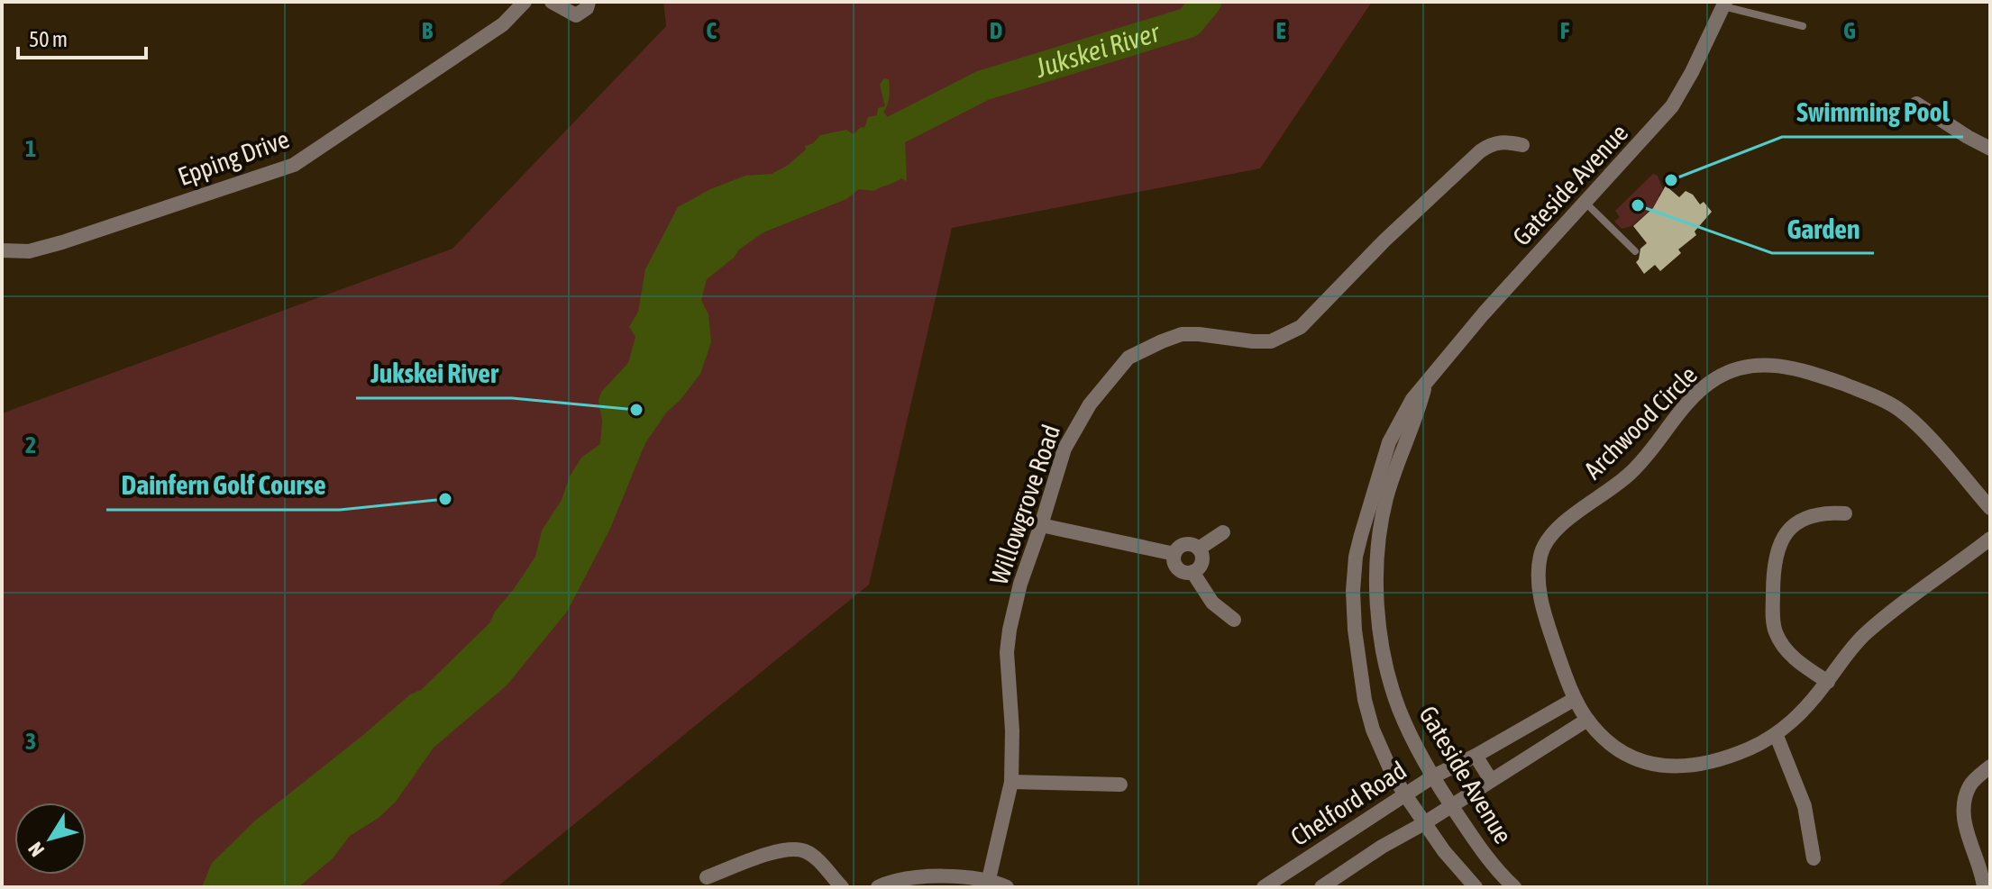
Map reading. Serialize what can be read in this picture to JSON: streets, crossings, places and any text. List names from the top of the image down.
{
  "streets": {
    "street": [
      "Epping Drive",
      "Gateside Avenue",
      "Archwood Circle",
      "Willowgrove Road",
      "Chelford Road"
    ]
  },
  "crossings": [
    ["Gateside Avenue", "Chelford Road"],
    ["Archwood Circle", "Chelford Road"]
  ],
  "water": ["Jukskei River"],
  "places": [
    "Swimming Pool",
    "Garden",
    "Jukskei River",
    "Dainfern Golf Course"
  ],
  "scale_bar": "50 m",
  "north": "bottom left",
  "grid": {
    "columns": [
      "B",
      "C",
      "D",
      "E",
      "F",
      "G"
    ],
    "rows": ["1", "2", "3"]
  }
}
